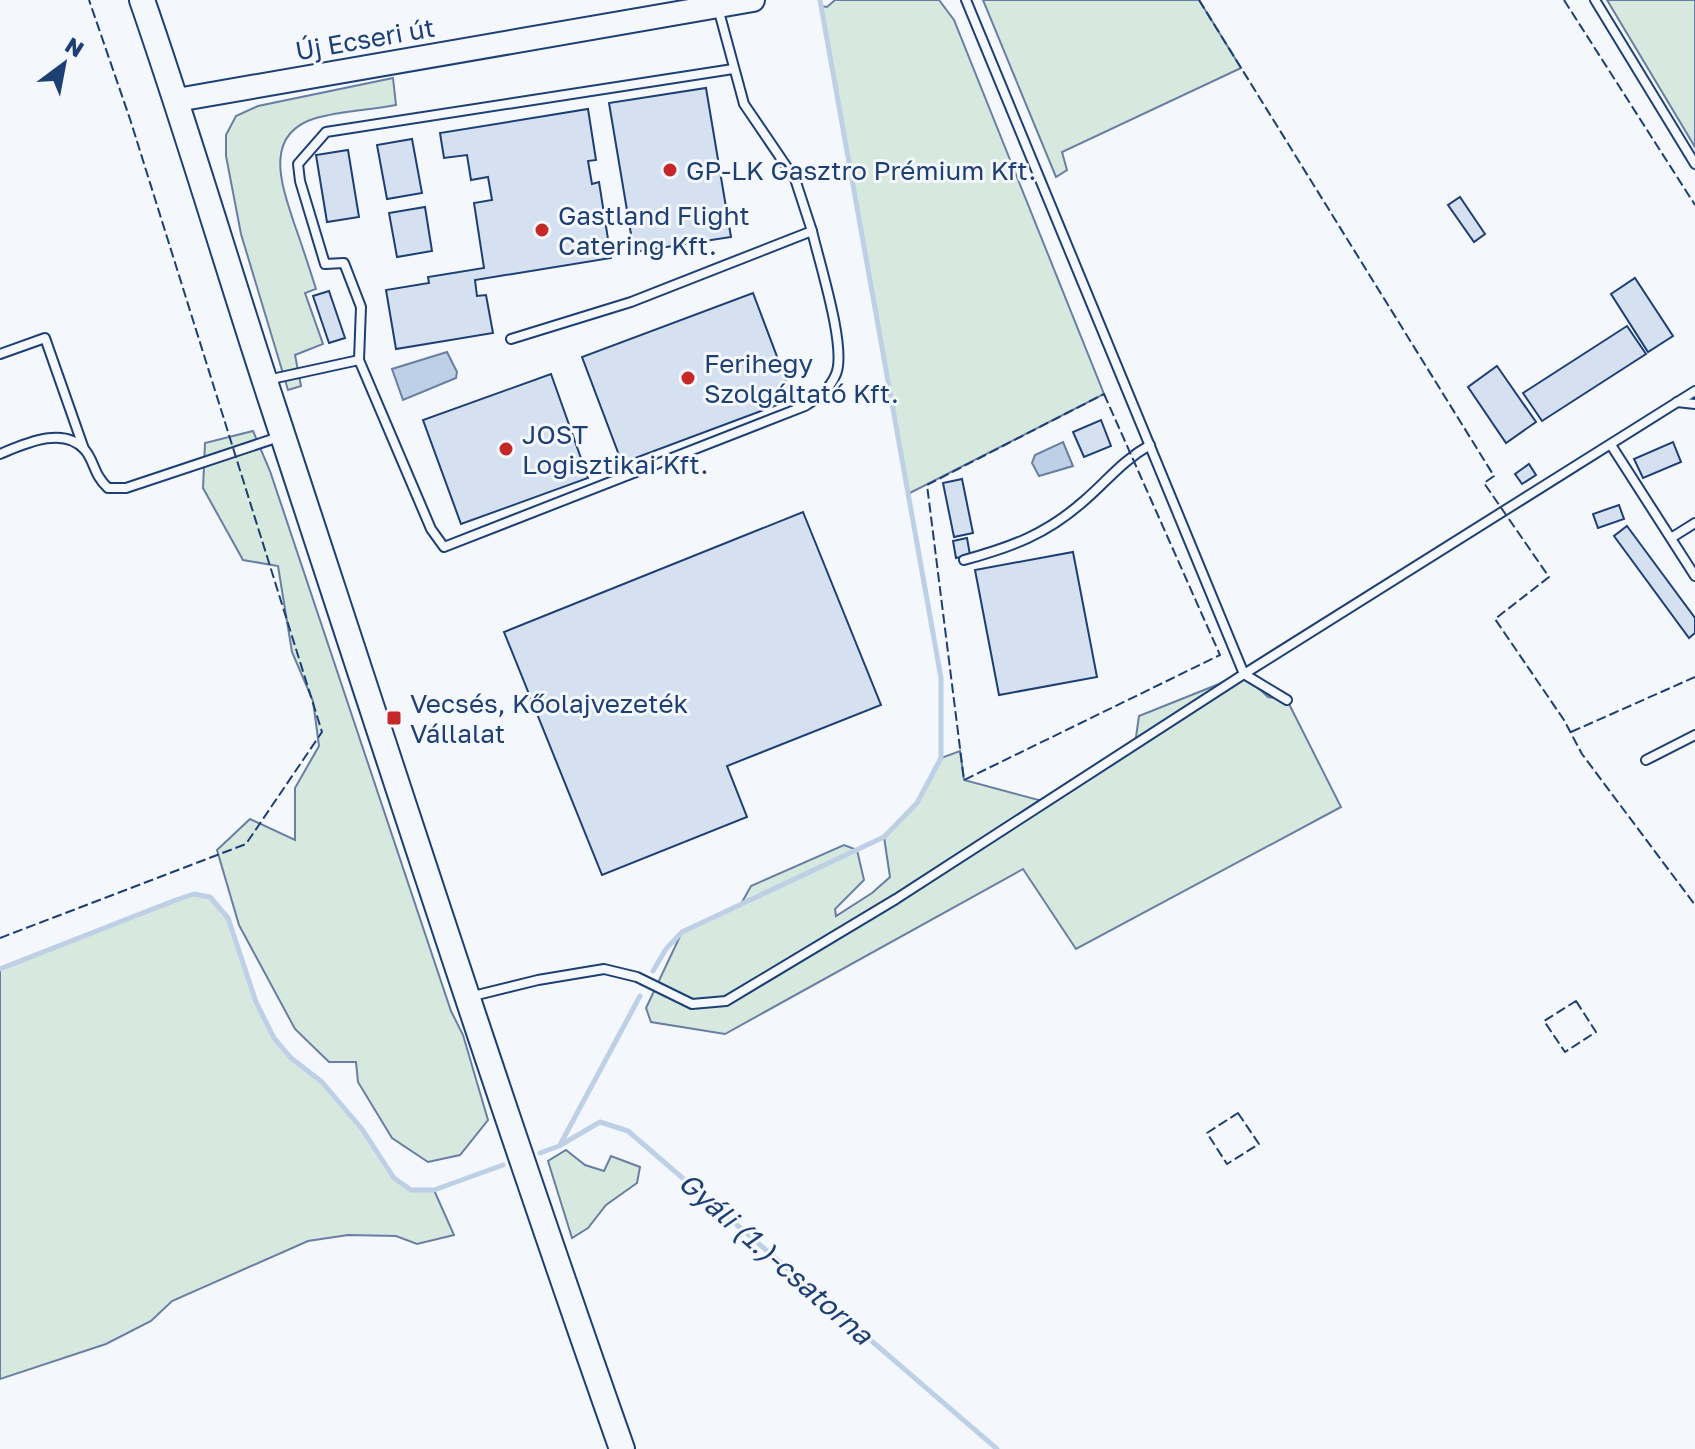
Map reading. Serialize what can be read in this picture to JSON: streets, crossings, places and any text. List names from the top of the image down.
{
  "streets": {
    "main road": ["Új Ecseri út"]
  },
  "water": ["Gyáli (1.)-csatorna"],
  "places": {
    "other": [
      "GP-LK Gasztro Prémium Kft.",
      "Gastland Flight Catering Kft.",
      "Ferihegy Szolgáltató Kft.",
      "JOST Logisztikai Kft."
    ],
    "transit": ["Vecsés, Kőolajvezeték Vállalat"]
  },
  "north": "top right"
}
